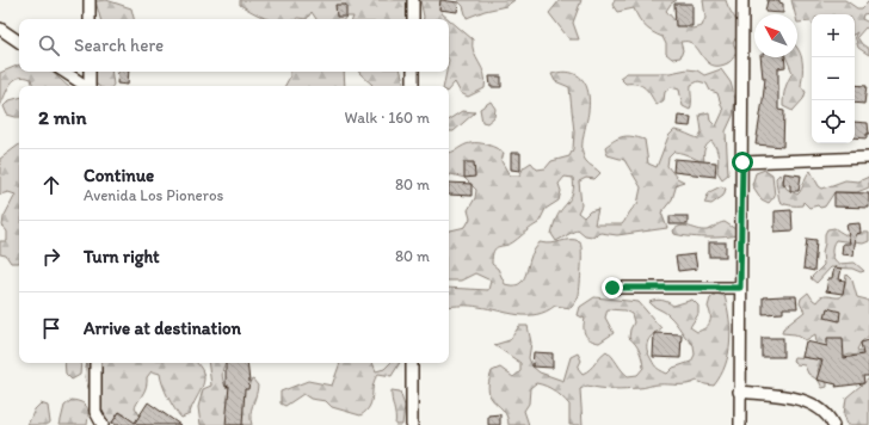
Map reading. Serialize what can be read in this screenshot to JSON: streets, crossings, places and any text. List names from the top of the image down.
{
  "north": "top left",
  "page": {
    "map_buttons": ["+", "−"],
    "search": "Search here",
    "heading": ["2 min", "Walk · 160 m"],
    "list": [
      ["Continue", "Avenida Los Pioneros", "80 m"],
      ["Turn right", "80 m"],
      "Arrive at destination"
    ]
  }
}
